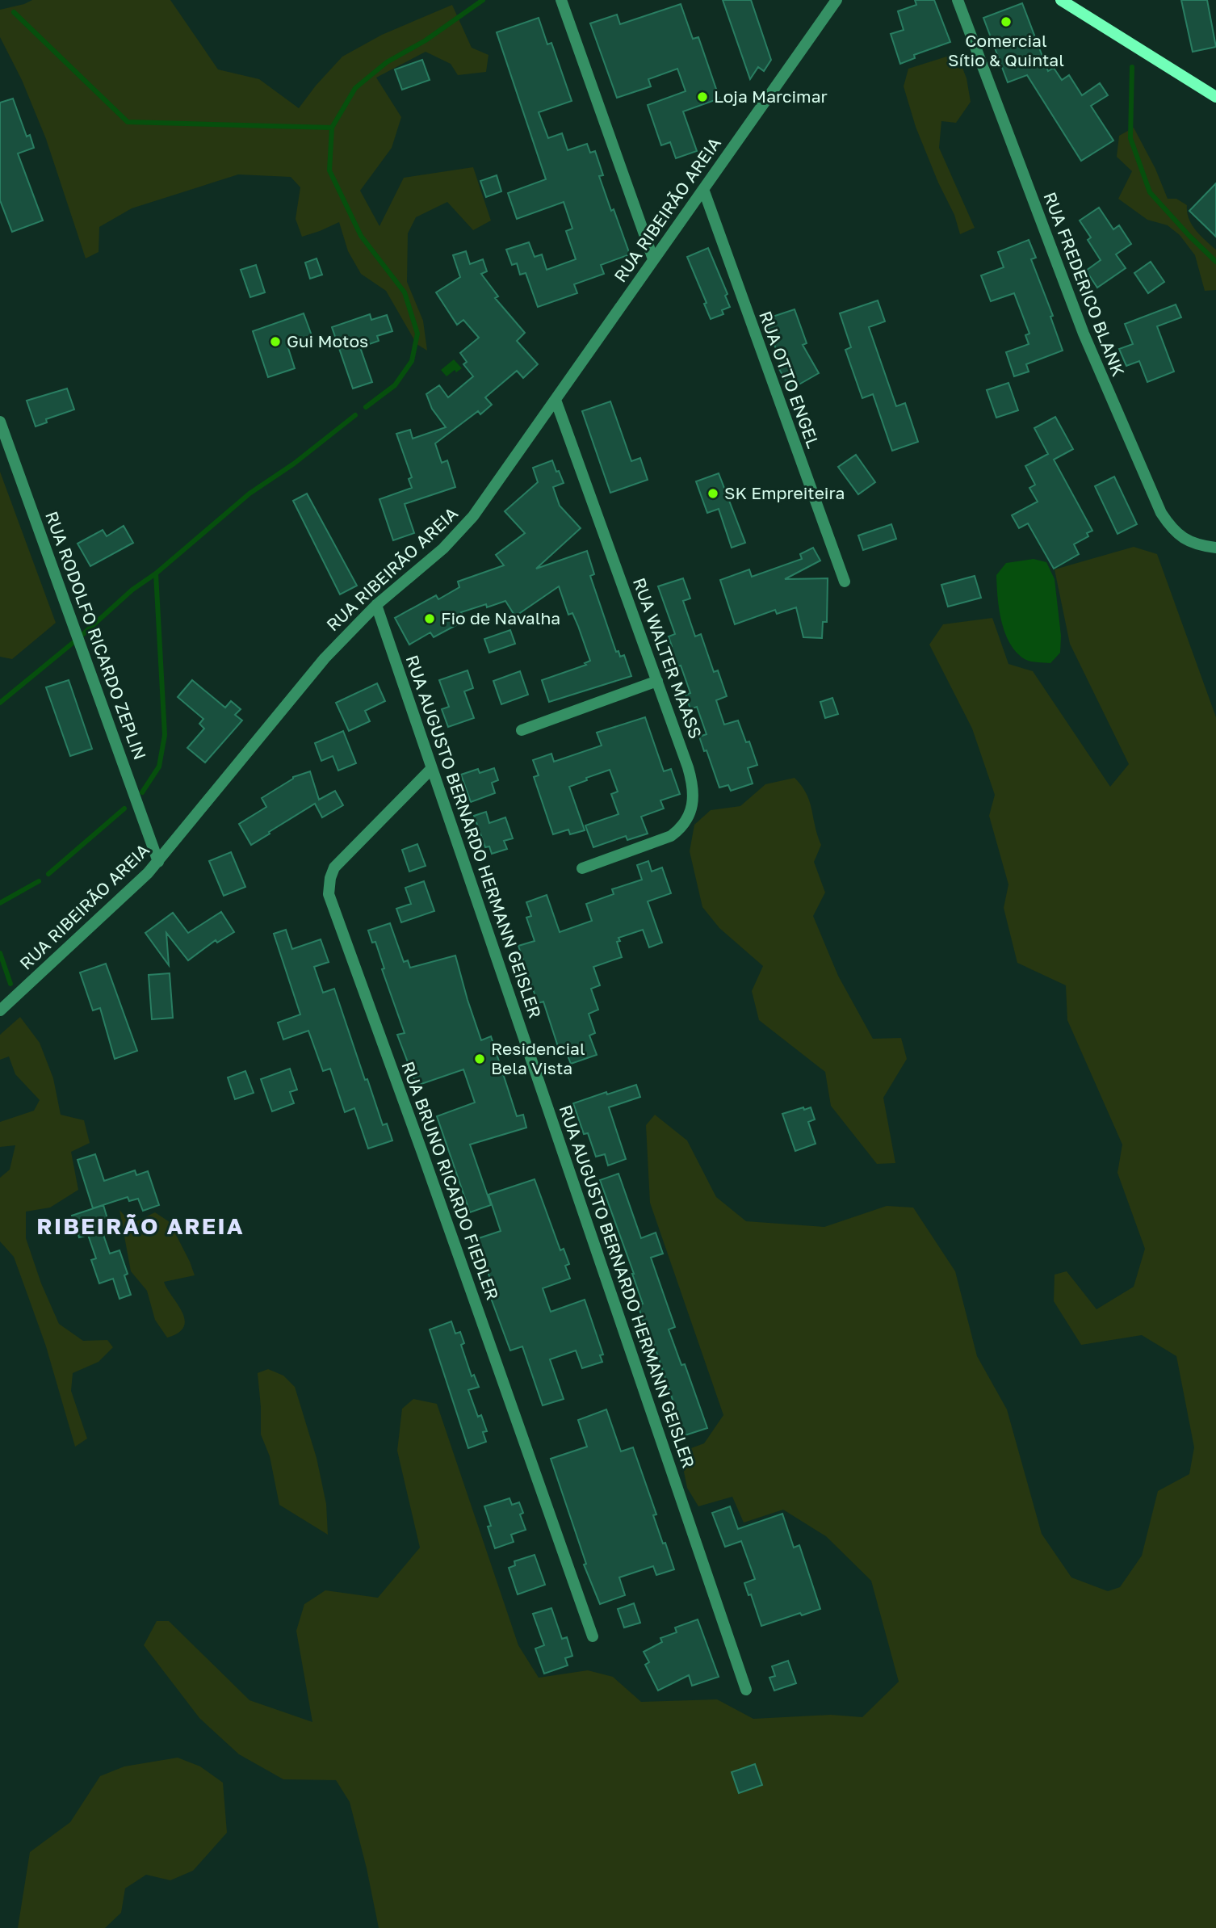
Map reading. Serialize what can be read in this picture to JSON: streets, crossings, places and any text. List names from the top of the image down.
{
  "streets": {
    "street": [
      "RUA RIBEIRÃO AREIA",
      "RUA FREDERICO BLANK",
      "RUA OTTO ENGEL",
      "RUA RODOLFO RICARDO ZEPLIN",
      "RUA WALTER MAASS",
      "RUA AUGUSTO BERNARDO HERMANN GEISLER",
      "RUA BRUNO RICARDO FIEDLER"
    ]
  },
  "crossings": [
    ["RUA RIBEIRÃO AREIA", "RUA OTTO ENGEL"],
    ["RUA RIBEIRÃO AREIA", "RUA RODOLFO RICARDO ZEPLIN"],
    ["RUA RIBEIRÃO AREIA", "RUA WALTER MAASS"],
    ["RUA RIBEIRÃO AREIA", "RUA AUGUSTO BERNARDO HERMANN GEISLER"],
    ["RUA AUGUSTO BERNARDO HERMANN GEISLER", "RUA BRUNO RICARDO FIEDLER"]
  ],
  "districts": ["RIBEIRÃO AREIA"],
  "places": [
    "Comercial Sítio & Quintal",
    "Loja Marcimar",
    "Gui Motos",
    "SK Empreiteira",
    "Fio de Navalha",
    "Residencial Bela Vista"
  ]
}
